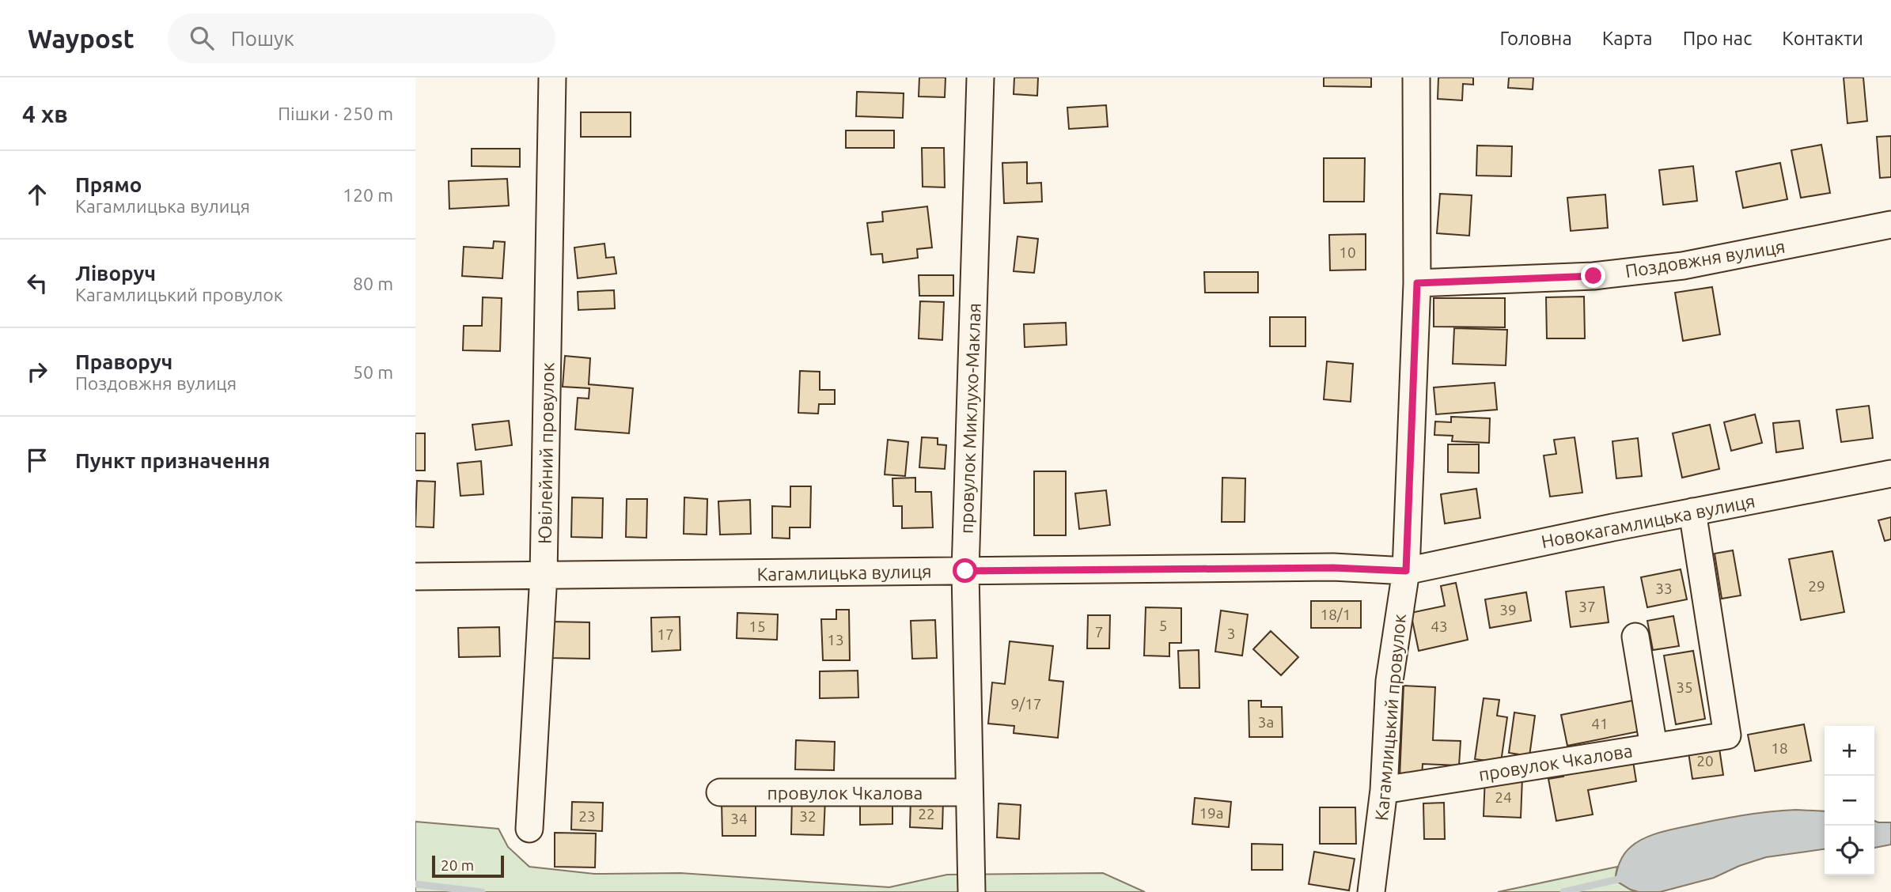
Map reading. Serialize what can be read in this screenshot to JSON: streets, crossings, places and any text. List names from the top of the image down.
{
  "streets": {
    "street": [
      "Поздовжня вулиця",
      "провулок Миклухо-Маклая",
      "Ювілейний провулок",
      "Новокагамлицька вулиця",
      "Кагамлицька вулиця",
      "Кагамлицький провулок",
      "провулок Чкалова"
    ]
  },
  "crossings": [
    ["Поздовжня вулиця", "Кагамлицький провулок"],
    ["провулок Миклухо-Маклая", "Кагамлицька вулиця"],
    ["провулок Миклухо-Маклая", "провулок Чкалова"],
    ["Ювілейний провулок", "Кагамлицька вулиця"],
    ["Новокагамлицька вулиця", "Кагамлицька вулиця"],
    ["Новокагамлицька вулиця", "Кагамлицький провулок"],
    ["Новокагамлицька вулиця", "провулок Чкалова"],
    ["Кагамлицька вулиця", "Кагамлицький провулок"],
    ["Кагамлицький провулок", "провулок Чкалова"]
  ],
  "house_numbers": [
    "10",
    "29",
    "33",
    "37",
    "39",
    "18/1",
    "5",
    "15",
    "43",
    "7",
    "3",
    "17",
    "13",
    "35",
    "9/17",
    "3а",
    "41",
    "18",
    "20",
    "24",
    "19а",
    "22",
    "23",
    "32",
    "34"
  ],
  "scale_bar": "20 m",
  "page": {
    "header": "Waypost",
    "search": "Пошук",
    "nav": [
      "Головна",
      "Карта",
      "Про нас",
      "Контакти"
    ],
    "heading": ["4 хв", "Пішки · 250 m"],
    "list": [
      ["Прямо", "Кагамлицька вулиця", "120 m"],
      ["Ліворуч", "Кагамлицький провулок", "80 m"],
      ["Праворуч", "Поздовжня вулиця", "50 m"],
      "Пункт призначення"
    ],
    "map_buttons": ["+", "−"],
    "scale": "20 m"
  }
}
